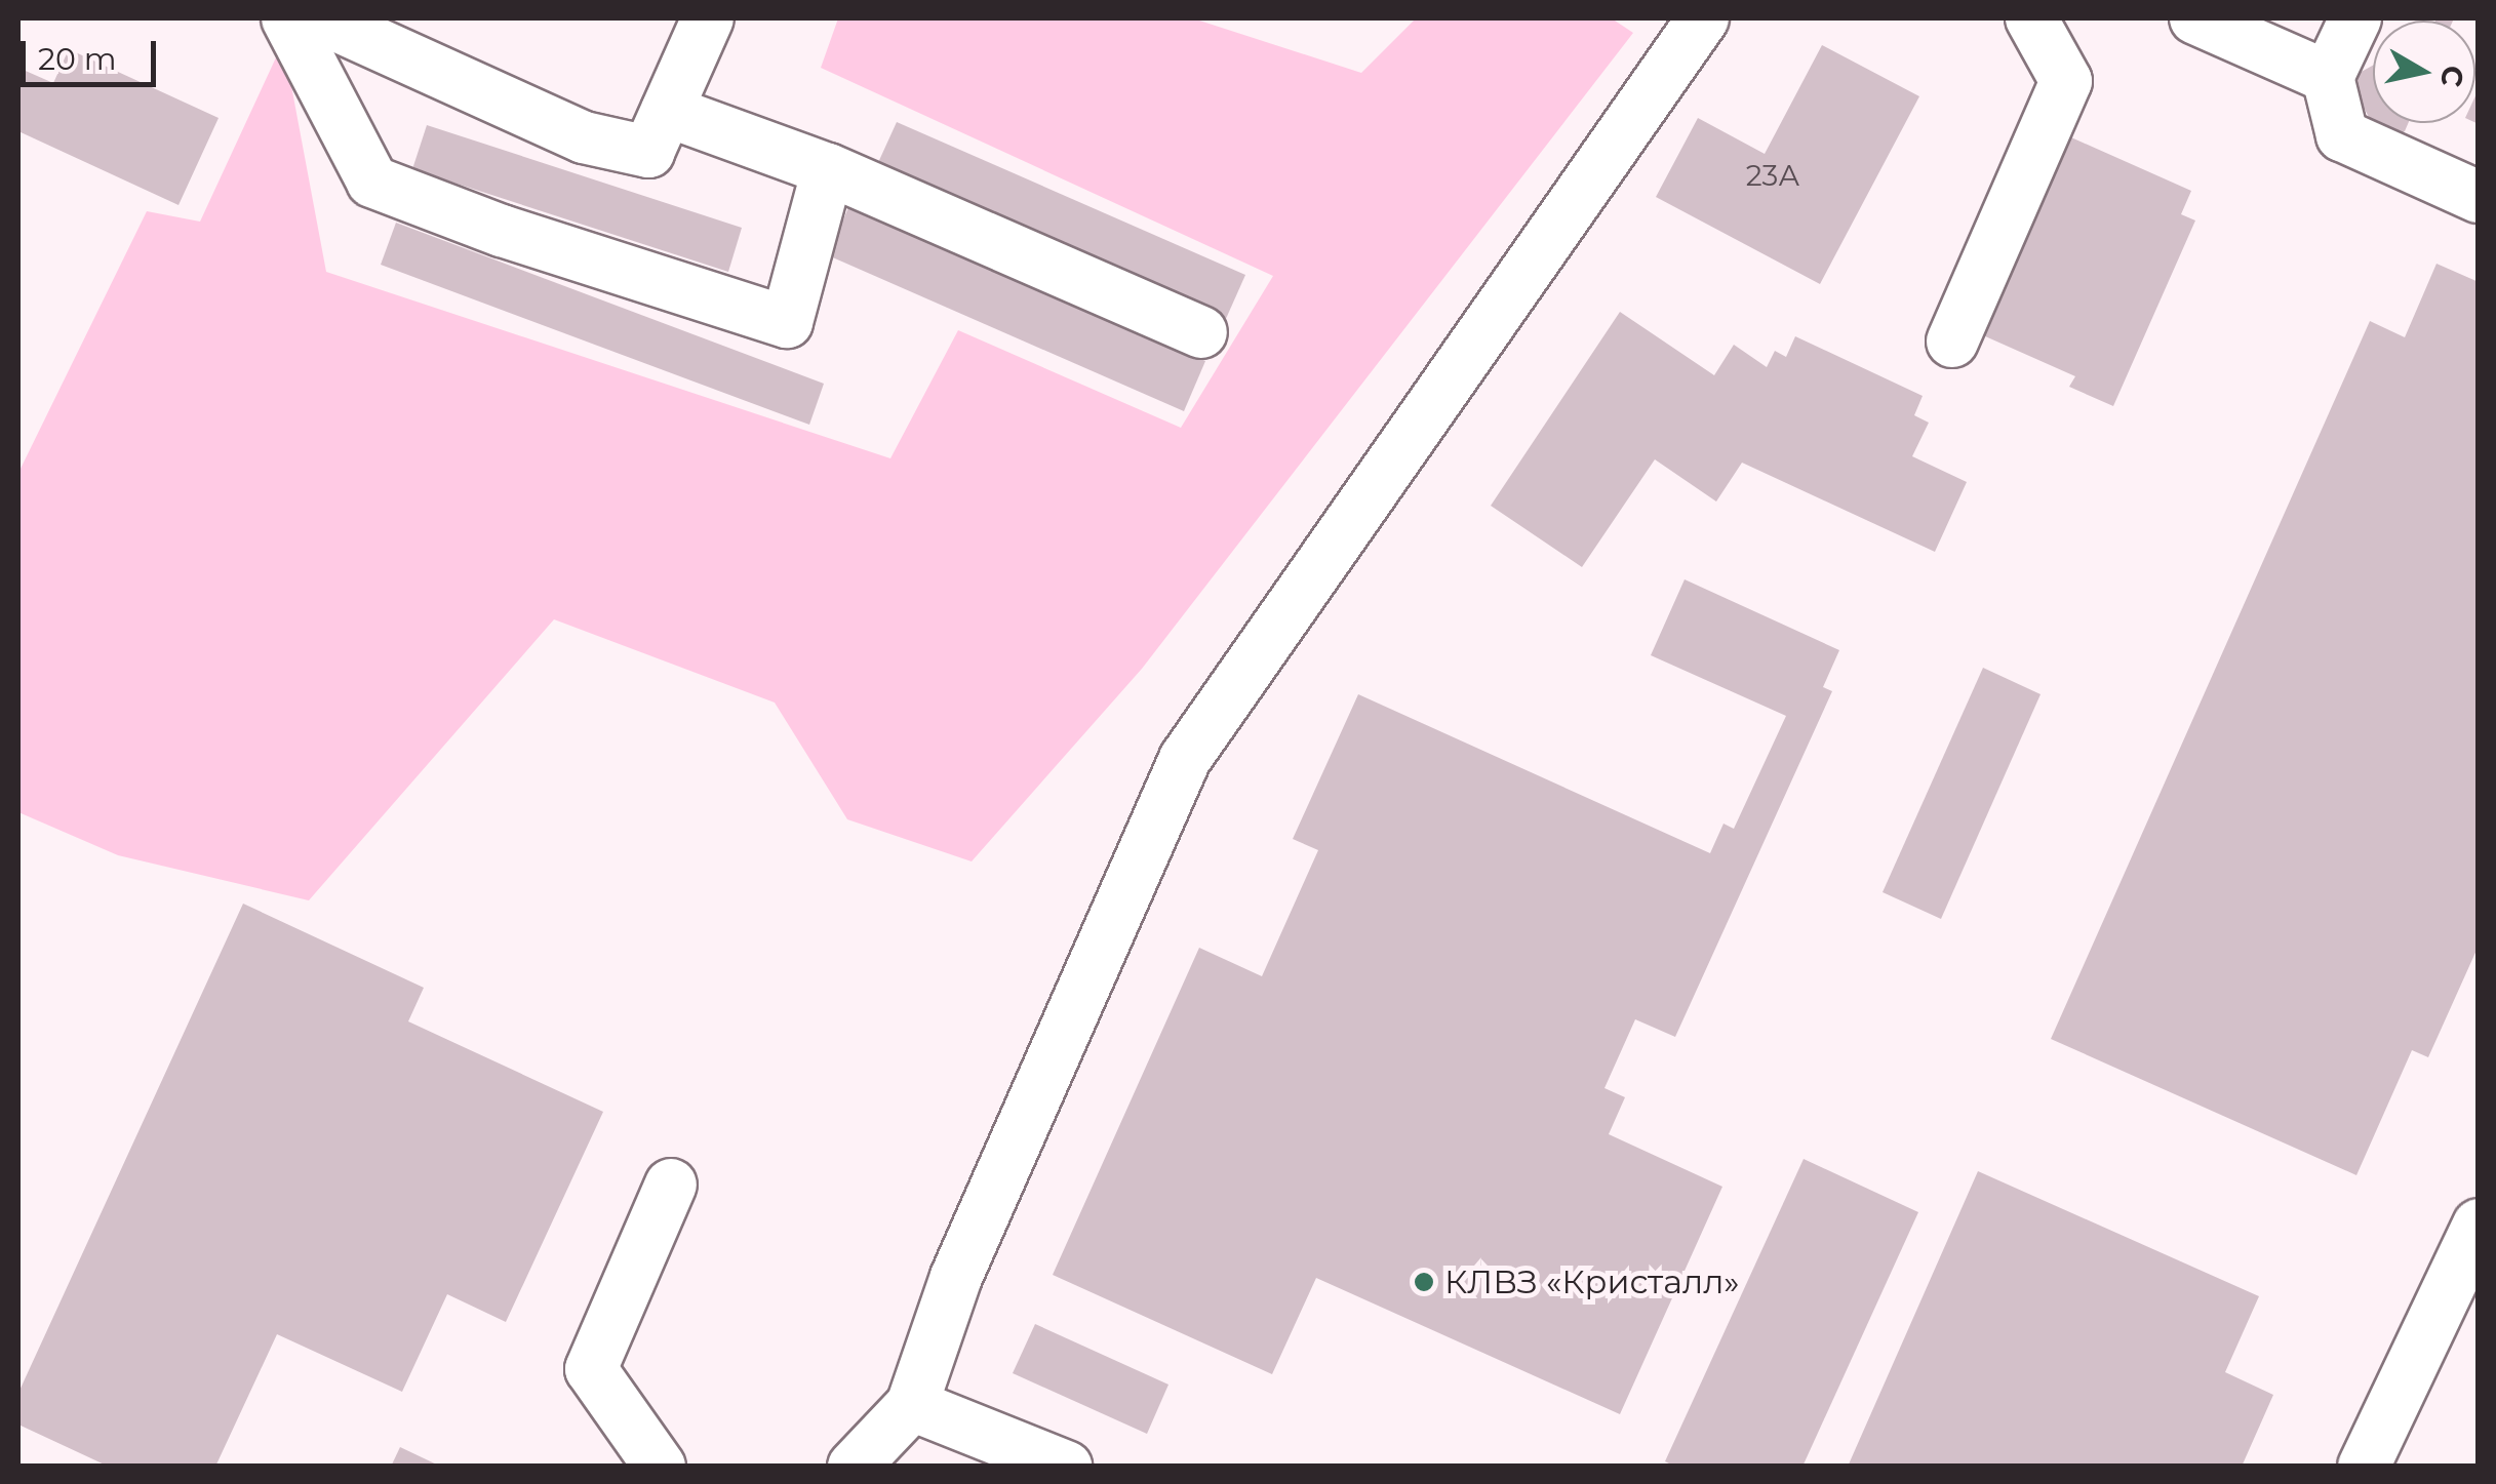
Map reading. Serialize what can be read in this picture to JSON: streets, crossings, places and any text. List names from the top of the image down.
{
  "places": ["КЛВЗ «Кристалл»"],
  "house_numbers": ["23А"],
  "scale_bar": "20 m",
  "north": "right"
}
